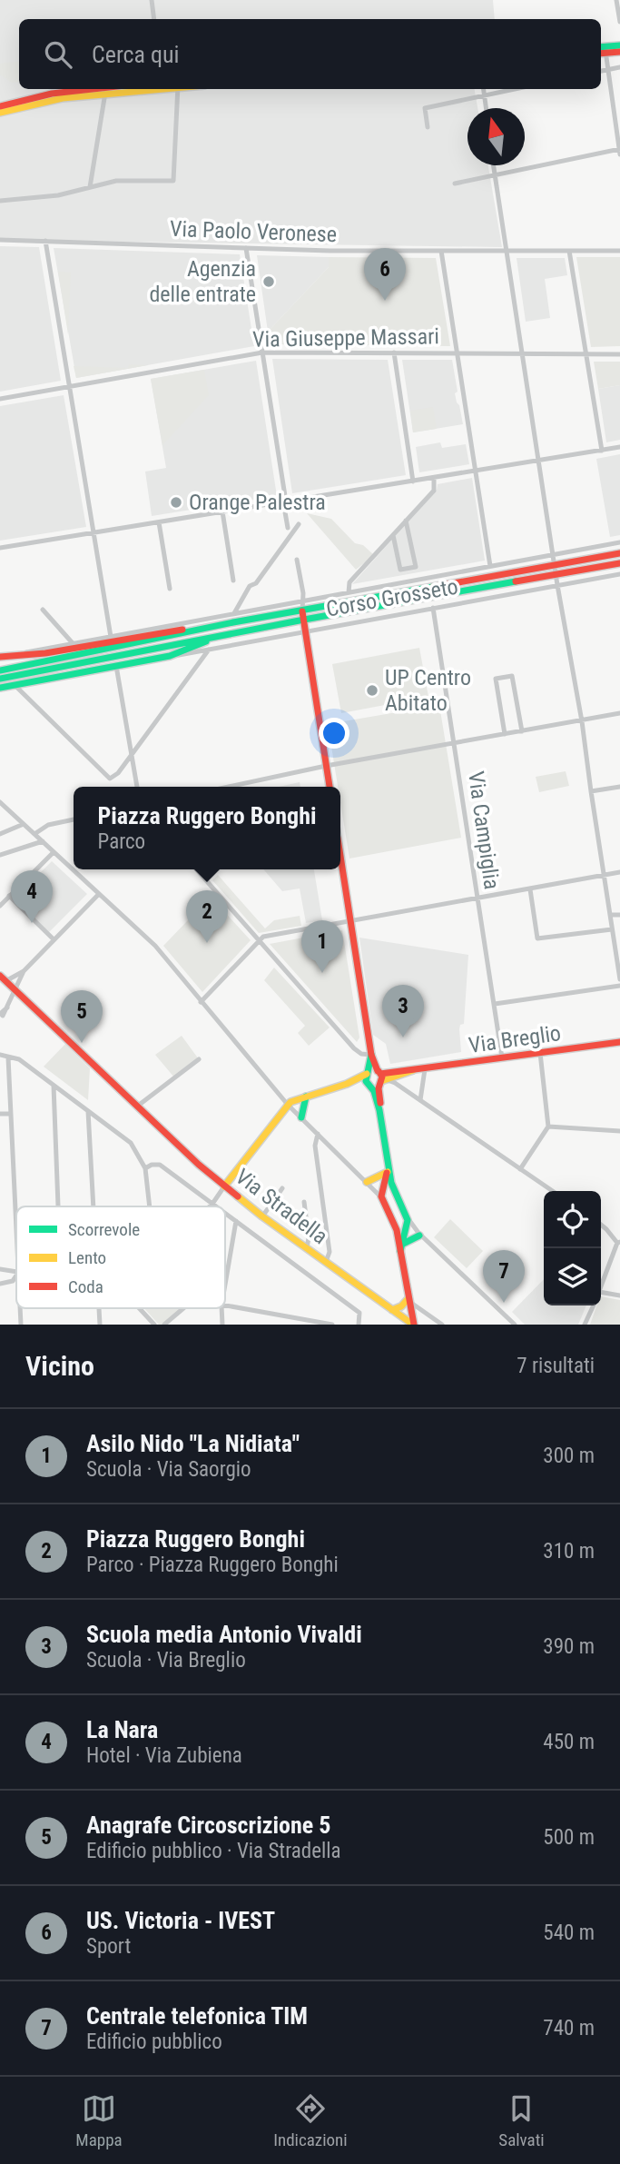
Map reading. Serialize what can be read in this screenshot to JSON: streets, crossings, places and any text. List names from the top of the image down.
{
  "streets": {
    "main road": ["Corso Grosseto", "Via Breglio", "Via Stradella"],
    "street": ["Via Paolo Veronese", "Via Giuseppe Massari", "Via Campiglia"]
  },
  "crossings": [
    ["Corso Grosseto", "Via Campiglia"],
    ["Via Campiglia", "Via Breglio"],
    ["Via Breglio", "Via Stradella"]
  ],
  "places": ["Agenzia delle entrate", "Orange Palestra", "UP Centro Abitato"],
  "legend": ["Scorrevole", "Lento", "Coda"],
  "north": "top",
  "page": {
    "search": "Cerca qui",
    "pins": [
      "6",
      "4",
      "2",
      "1",
      "3",
      "5",
      "7"
    ],
    "popup": ["Piazza Ruggero Bonghi", "Parco"],
    "heading": ["Vicino", "7 risultati"],
    "list": [
      {
        "mark": "1",
        "name": "Asilo Nido \"La Nidiata\"",
        "note": "Scuola · Via Saorgio",
        "value": "300 m"
      },
      {
        "mark": "2",
        "name": "Piazza Ruggero Bonghi",
        "note": "Parco · Piazza Ruggero Bonghi",
        "value": "310 m"
      },
      {
        "mark": "3",
        "name": "Scuola media Antonio Vivaldi",
        "note": "Scuola · Via Breglio",
        "value": "390 m"
      },
      {
        "mark": "4",
        "name": "La Nara",
        "note": "Hotel · Via Zubiena",
        "value": "450 m"
      },
      {
        "mark": "5",
        "name": "Anagrafe Circoscrizione 5",
        "note": "Edificio pubblico · Via Stradella",
        "value": "500 m"
      },
      {
        "mark": "6",
        "name": "US. Victoria - IVEST",
        "note": "Sport",
        "value": "540 m"
      },
      {
        "mark": "7",
        "name": "Centrale telefonica TIM",
        "note": "Edificio pubblico",
        "value": "740 m"
      }
    ],
    "nav": ["Mappa", "Indicazioni", "Salvati"]
  }
}
